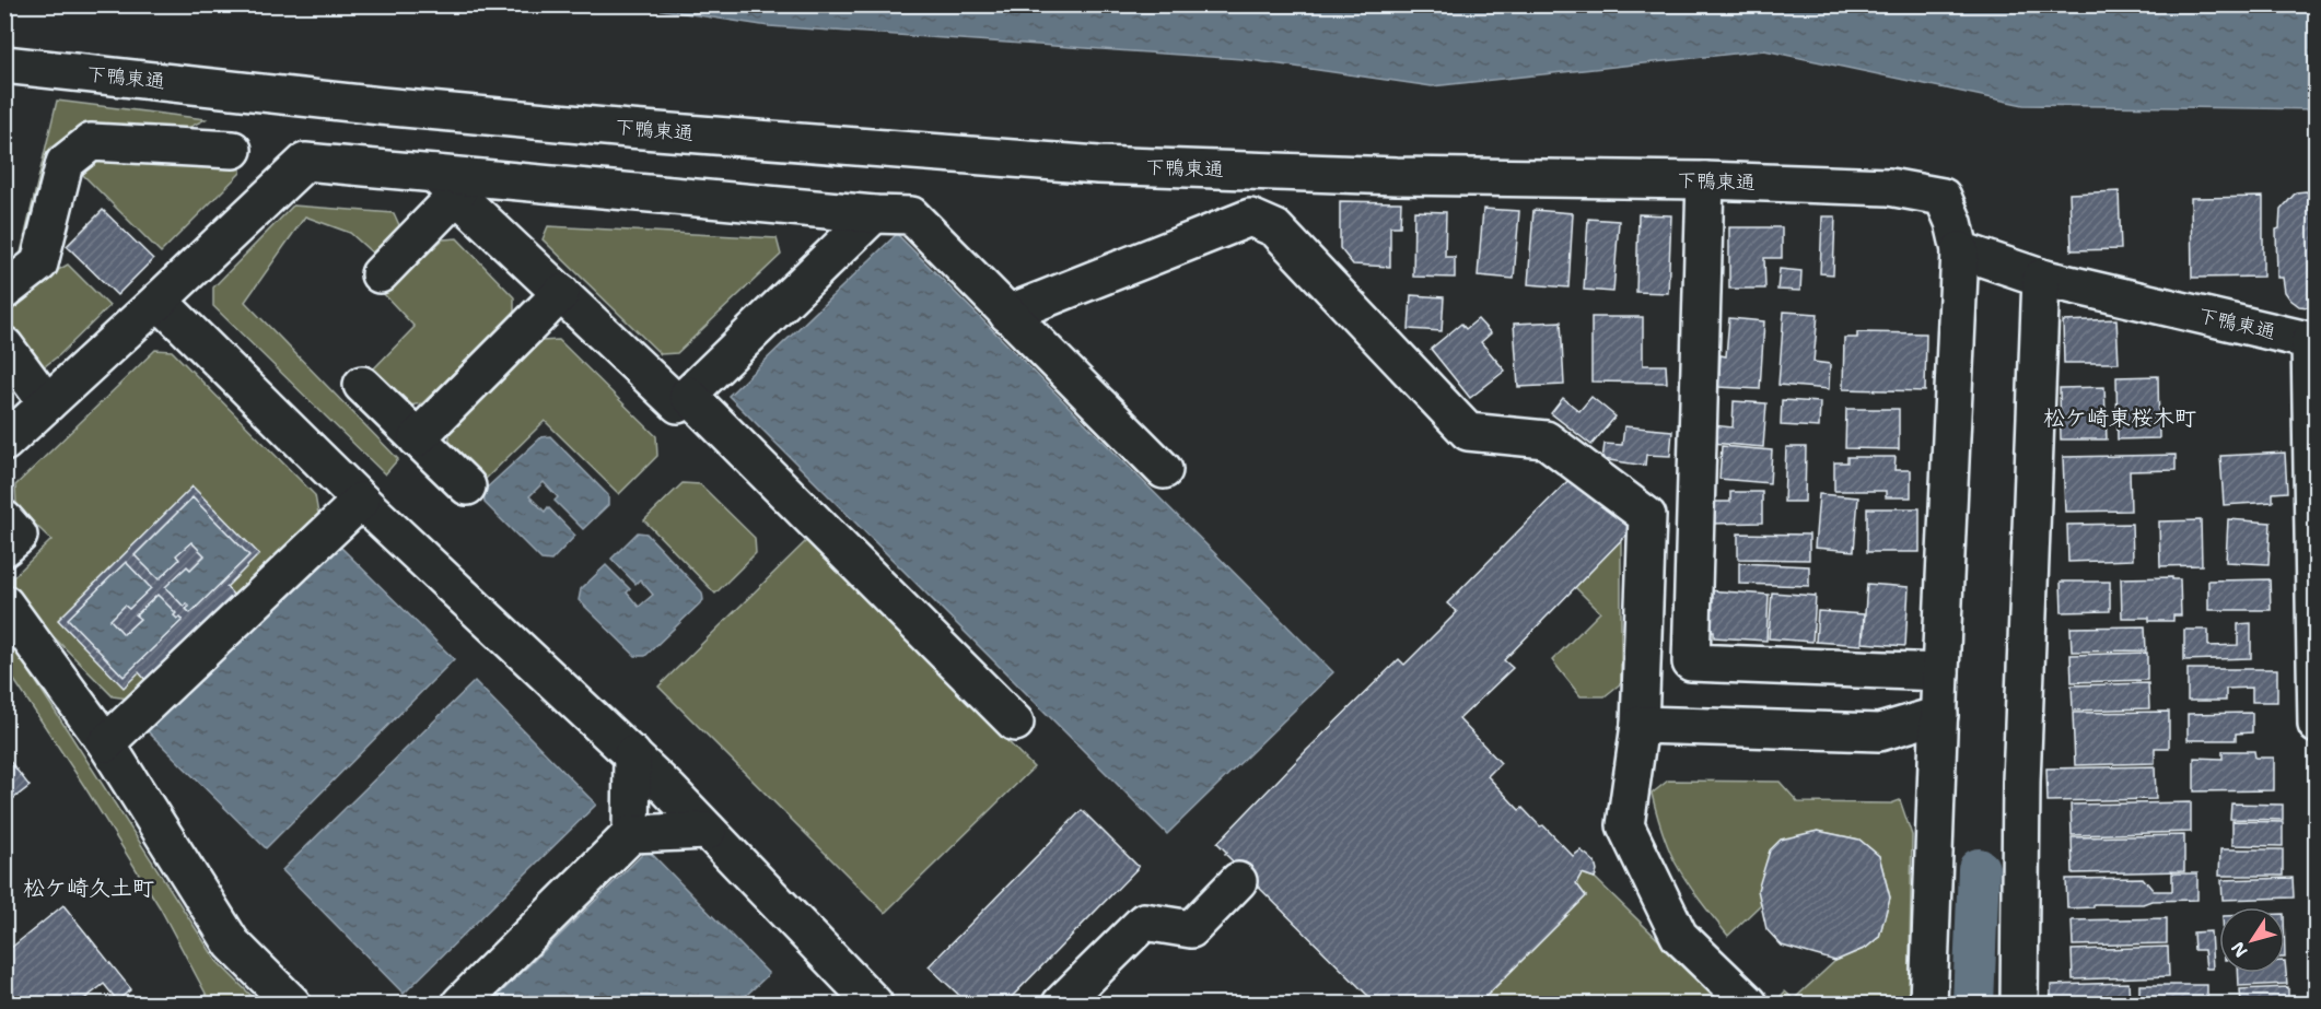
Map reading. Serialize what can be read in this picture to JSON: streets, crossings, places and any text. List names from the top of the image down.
{
  "streets": {
    "street": ["下鴨東通"]
  },
  "districts": ["松ケ崎東桜木町", "松ケ崎久土町"],
  "north": "bottom left"
}
